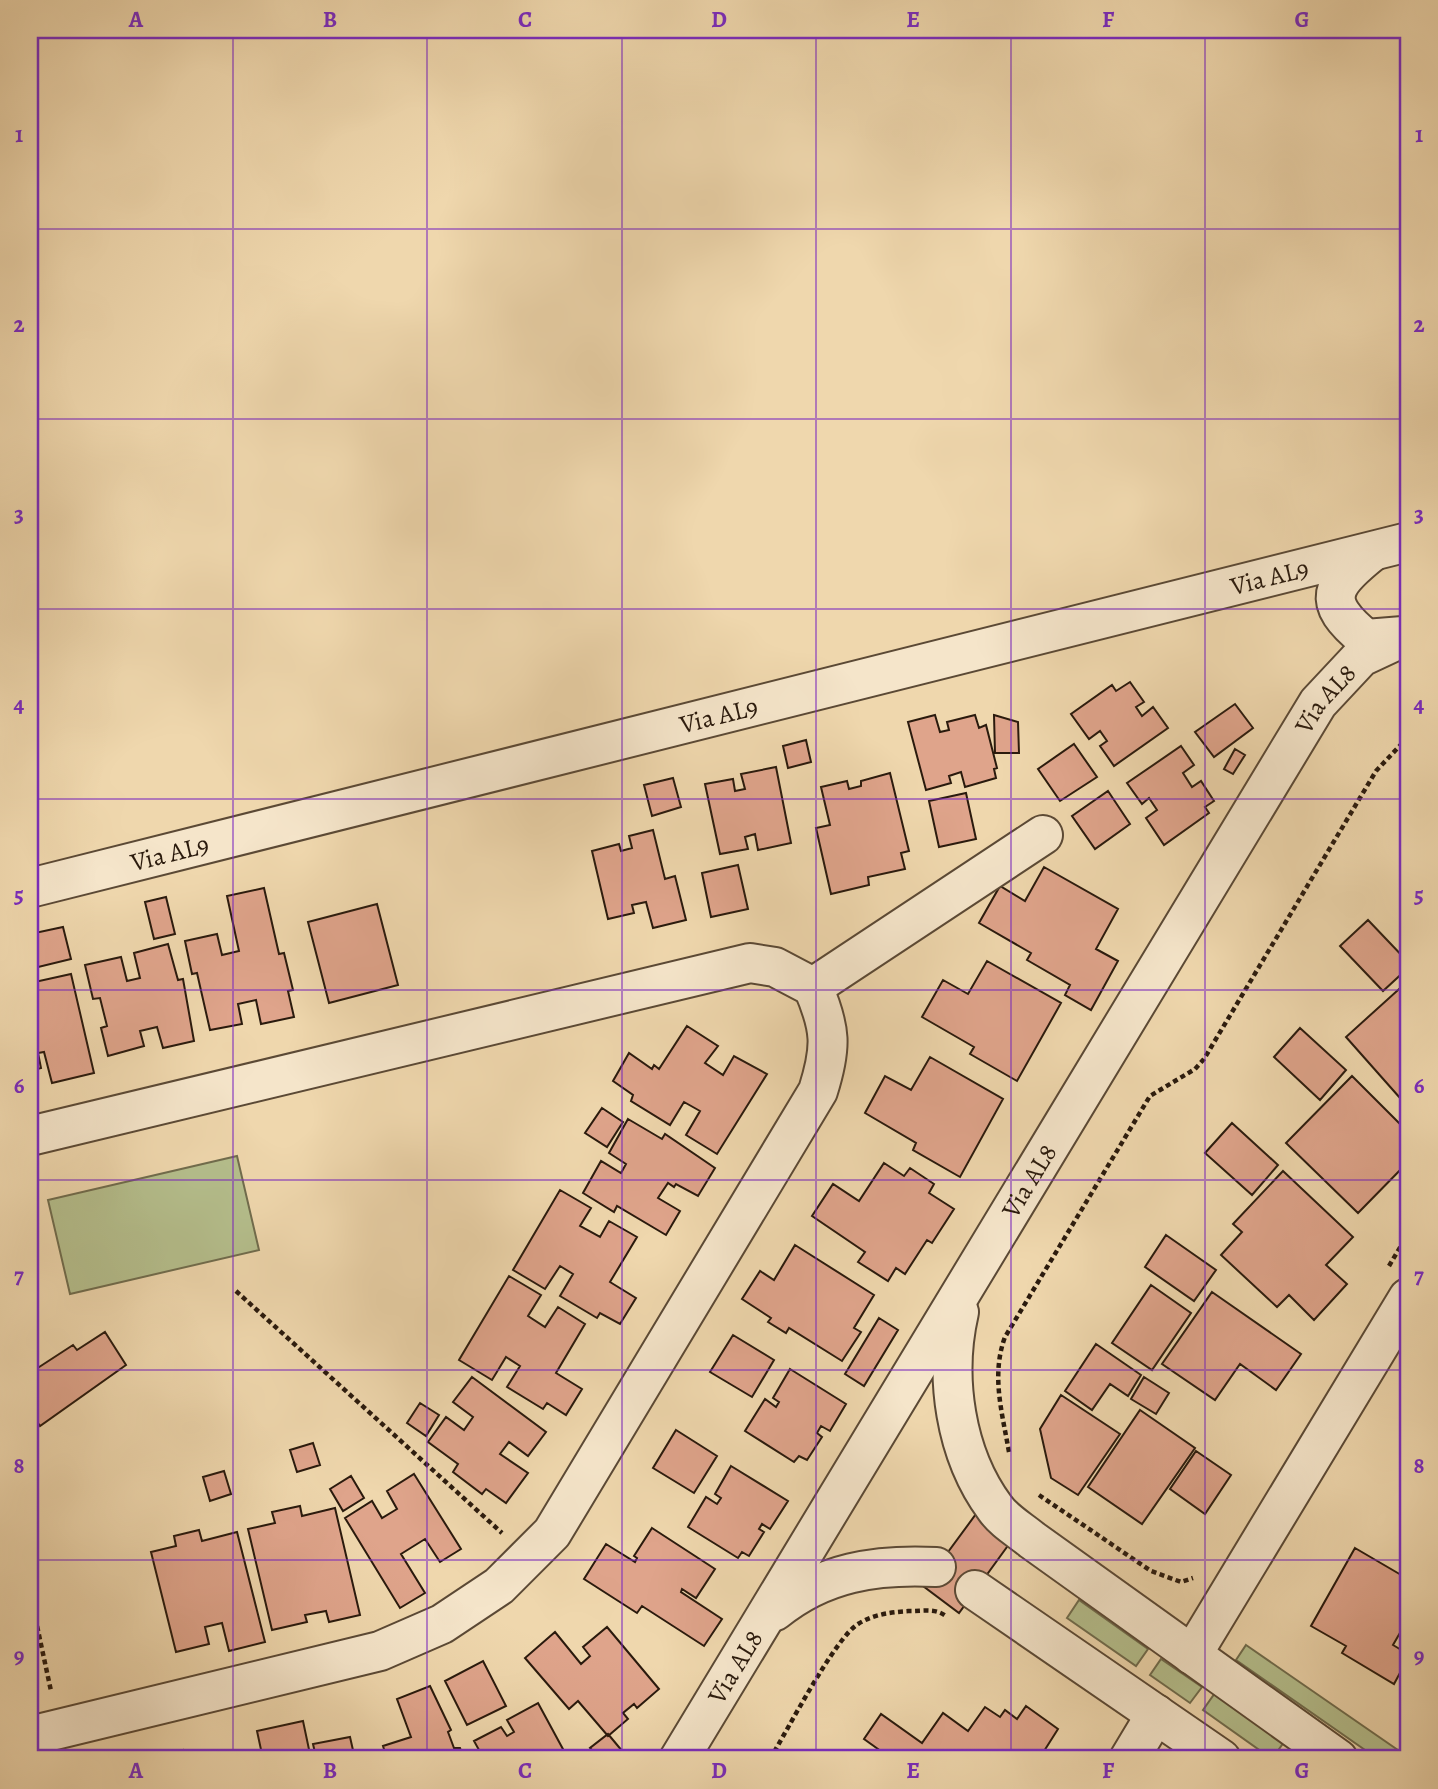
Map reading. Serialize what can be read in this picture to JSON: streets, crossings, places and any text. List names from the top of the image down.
{
  "streets": {
    "street": ["Via AL9", "Via AL8"]
  },
  "grid": {
    "columns": [
      "A",
      "B",
      "C",
      "D",
      "E",
      "F",
      "G"
    ],
    "rows": [
      "1",
      "2",
      "3",
      "4",
      "5",
      "6",
      "7",
      "8",
      "9"
    ]
  }
}
